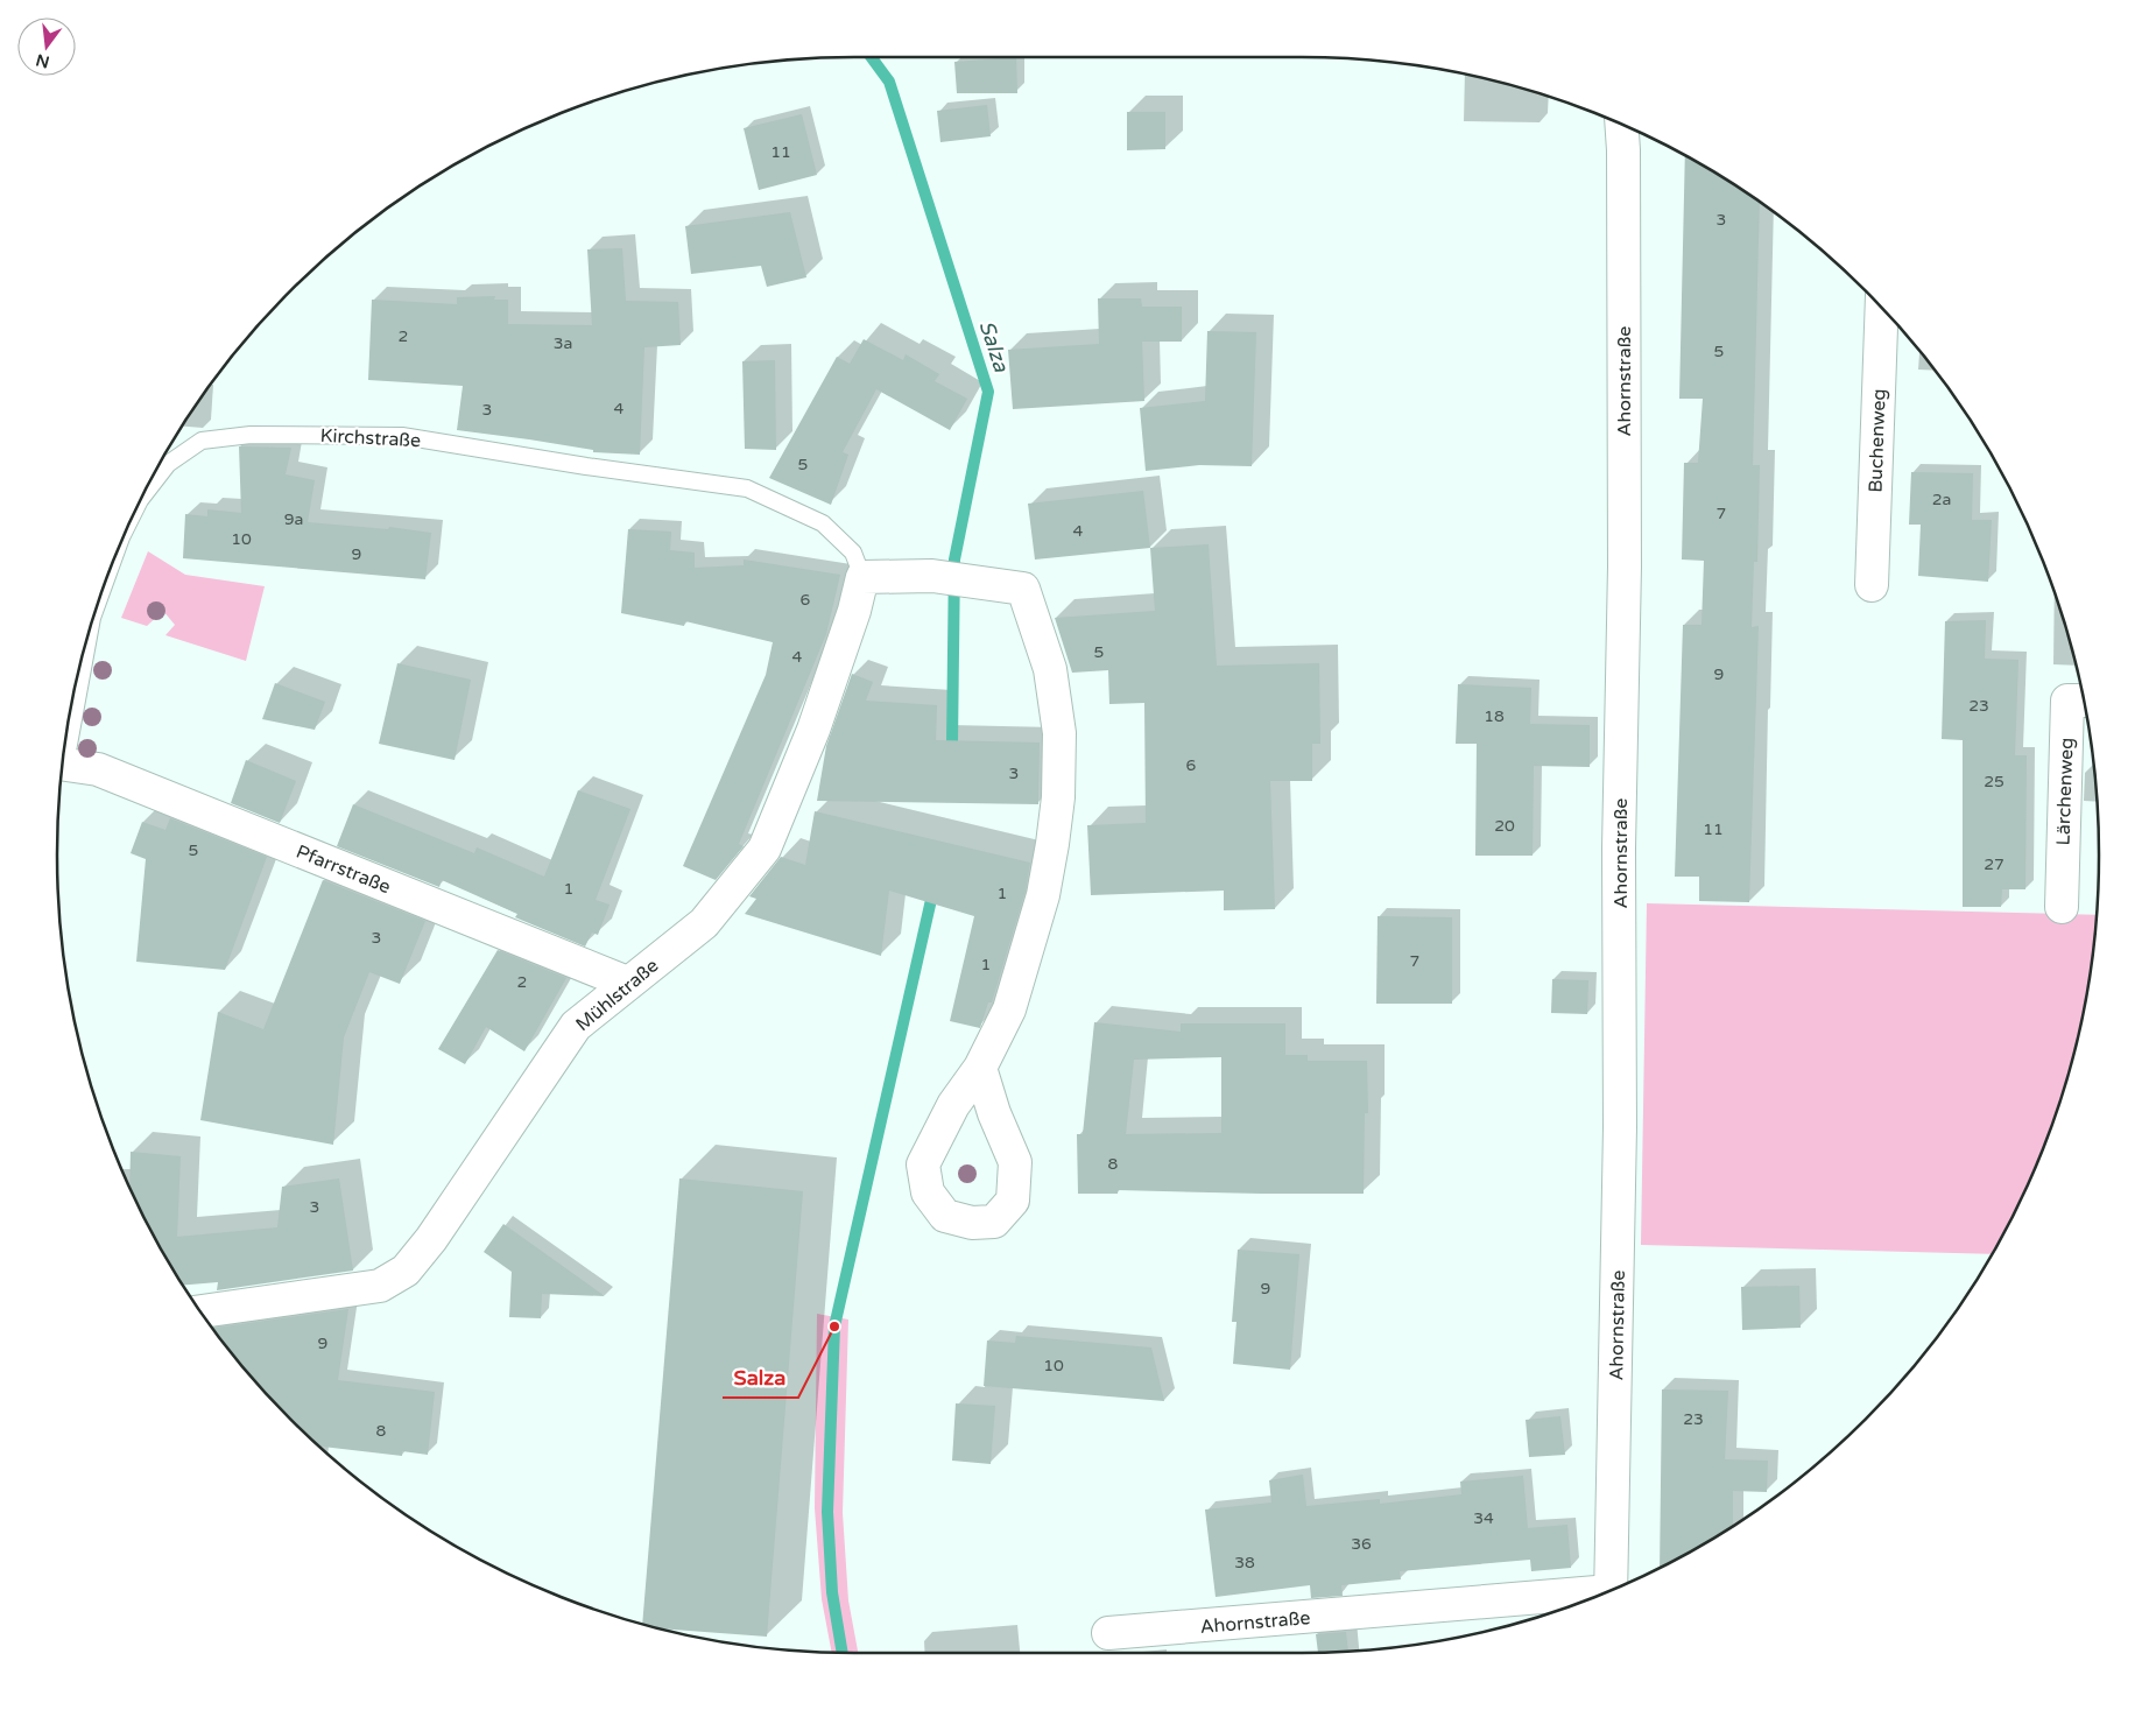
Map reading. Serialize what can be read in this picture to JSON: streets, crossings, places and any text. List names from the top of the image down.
{
  "streets": {
    "street": [
      "Ahornstraße",
      "Buchenweg",
      "Lärchenweg",
      "Pfarrstraße",
      "Mühlstraße"
    ],
    "lane": ["Kirchstraße"]
  },
  "crossings": [
    ["Kirchstraße", "Mühlstraße"],
    ["Pfarrstraße", "Mühlstraße"]
  ],
  "water": ["Salza"],
  "places": ["Salza"],
  "house_numbers": [
    "11",
    "3",
    "2",
    "3a",
    "5",
    "4",
    "3",
    "5",
    "2a",
    "7",
    "9a",
    "4",
    "10",
    "9",
    "6",
    "5",
    "4",
    "9",
    "23",
    "18",
    "6",
    "3",
    "25",
    "20",
    "11",
    "5",
    "27",
    "1",
    "1",
    "3",
    "7",
    "1",
    "2",
    "8",
    "3",
    "9",
    "9",
    "10",
    "23",
    "8",
    "34",
    "36",
    "38"
  ],
  "north": "bottom"
}
